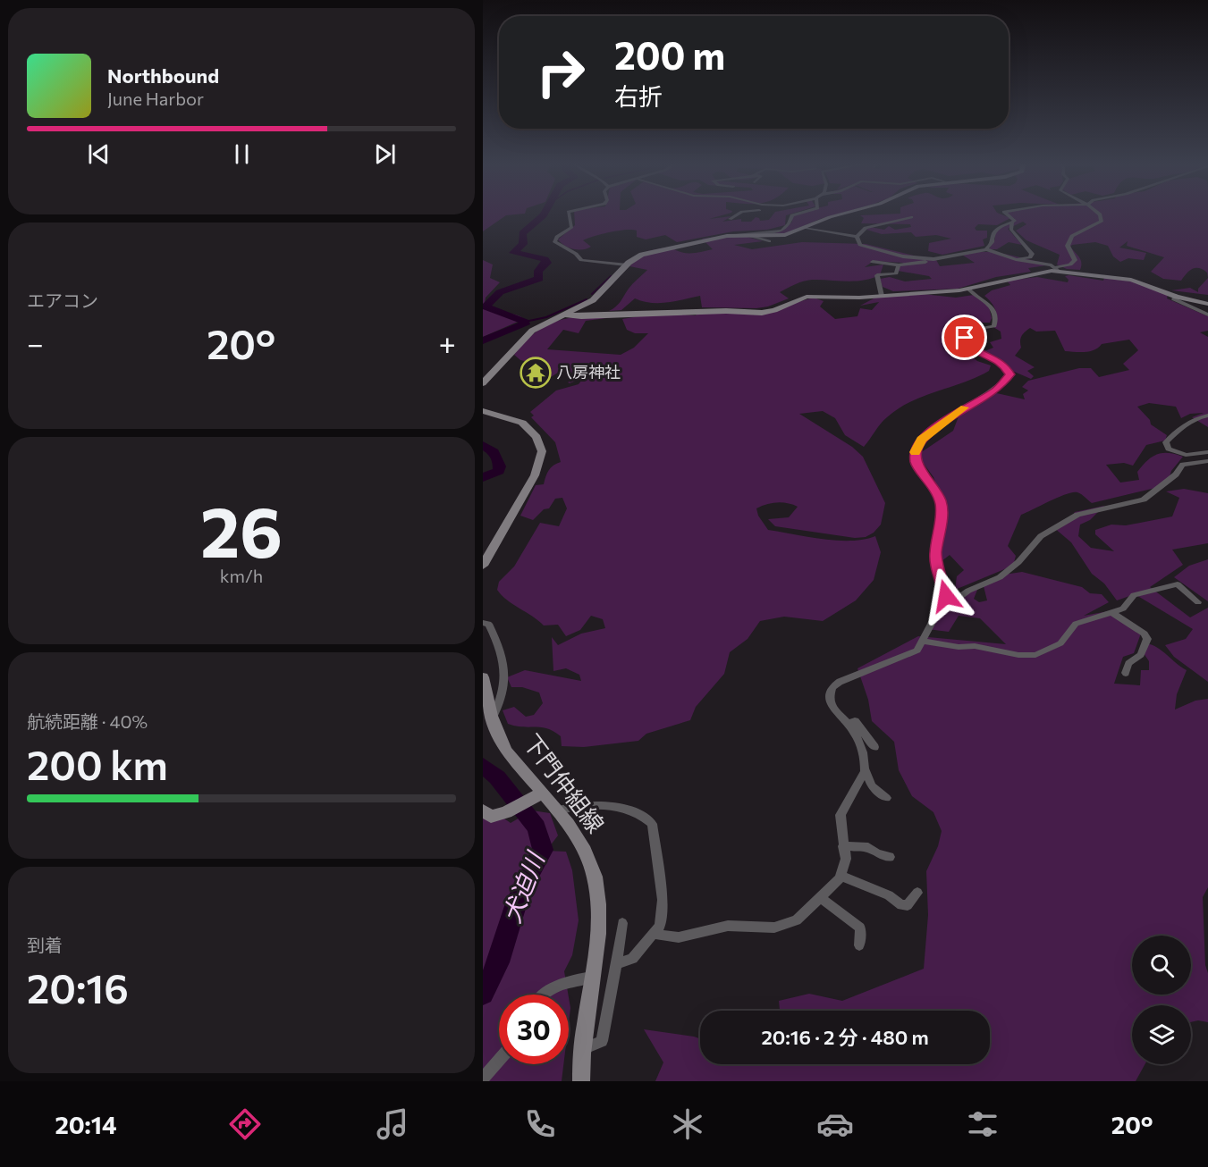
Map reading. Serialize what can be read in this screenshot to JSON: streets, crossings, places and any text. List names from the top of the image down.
{
  "streets": {
    "street": ["下門仲組線"]
  },
  "water": ["犬迫川"],
  "places": {
    "temple": ["八房神社"]
  },
  "page": {
    "turn": ["200 m", "右折"],
    "song": ["Northbound", "June Harbor"],
    "tile": [
      "エアコン",
      ["26", "km/h"],
      ["航続距離 · 40%", "200 km"],
      ["到着", "20:16"]
    ],
    "heat": ["−", "20°", "+"],
    "limit": "30",
    "trip": "20:16 · 2 分 · 480 m",
    "tabs": ["20:14", "20°"]
  }
}
